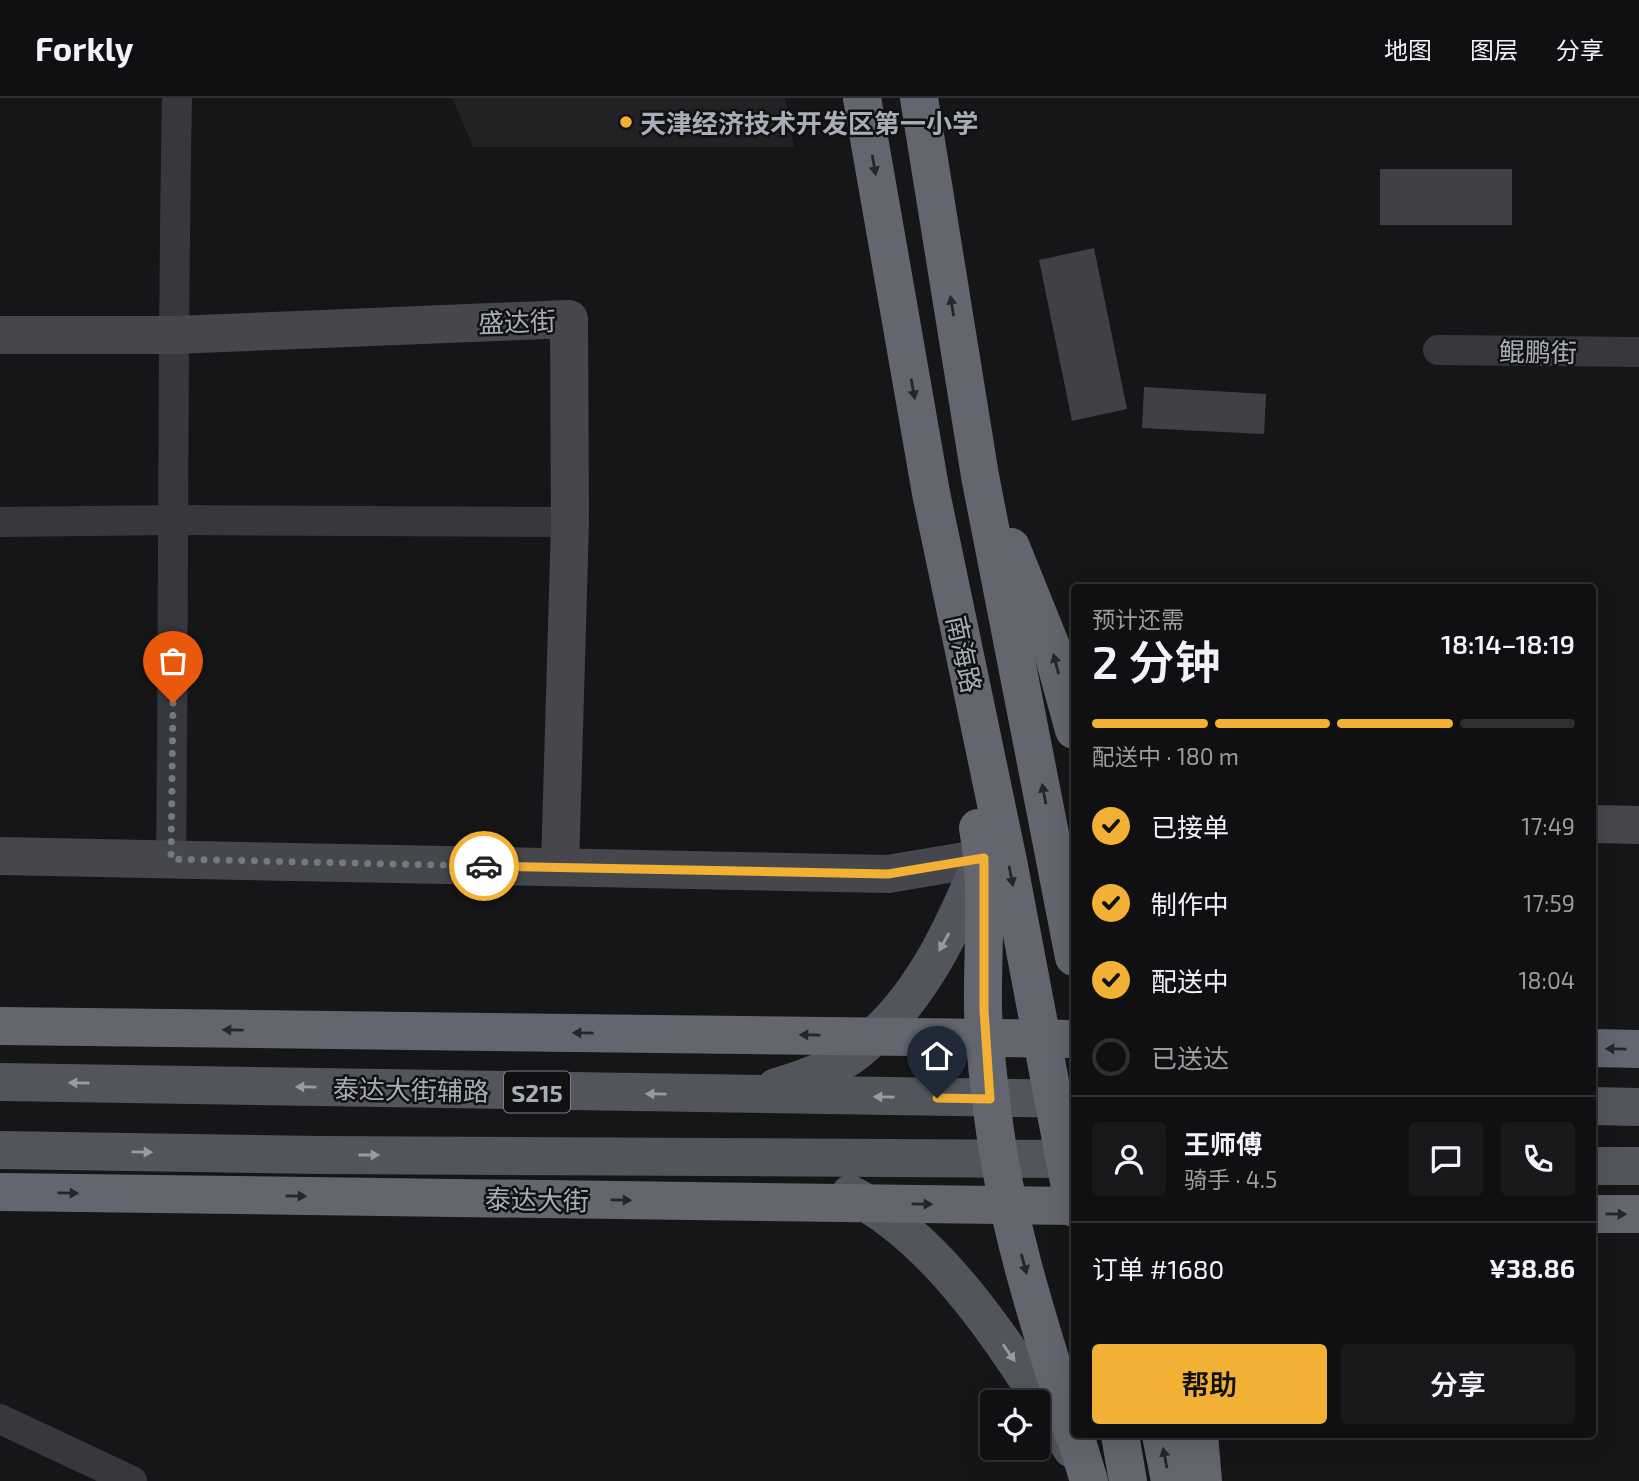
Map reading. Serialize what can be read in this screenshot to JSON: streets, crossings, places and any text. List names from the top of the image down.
{
  "streets": {
    "highway": ["南海路", "泰达大街"],
    "main road": ["泰达大街辅路", "S215"],
    "street": ["盛达街", "鲲鹏街"]
  },
  "crossings": [
    ["南海路", "泰达大街辅路"]
  ],
  "places": ["天津经济技术开发区第一小学"],
  "page": {
    "header": "Forkly",
    "nav": ["地图", "图层", "分享"],
    "heading": ["2 分钟", "预计还需", "18:14–18:19"],
    "panel": [
      "王师傅",
      "骑手 · 4.5",
      "订单 #1680",
      "¥38.86"
    ],
    "bar": "配送中 · 180 m",
    "list": [
      ["已接单", "17:49"],
      ["制作中", "17:59"],
      ["配送中", "18:04"],
      "已送达"
    ],
    "buttons": ["帮助", "分享"]
  }
}
